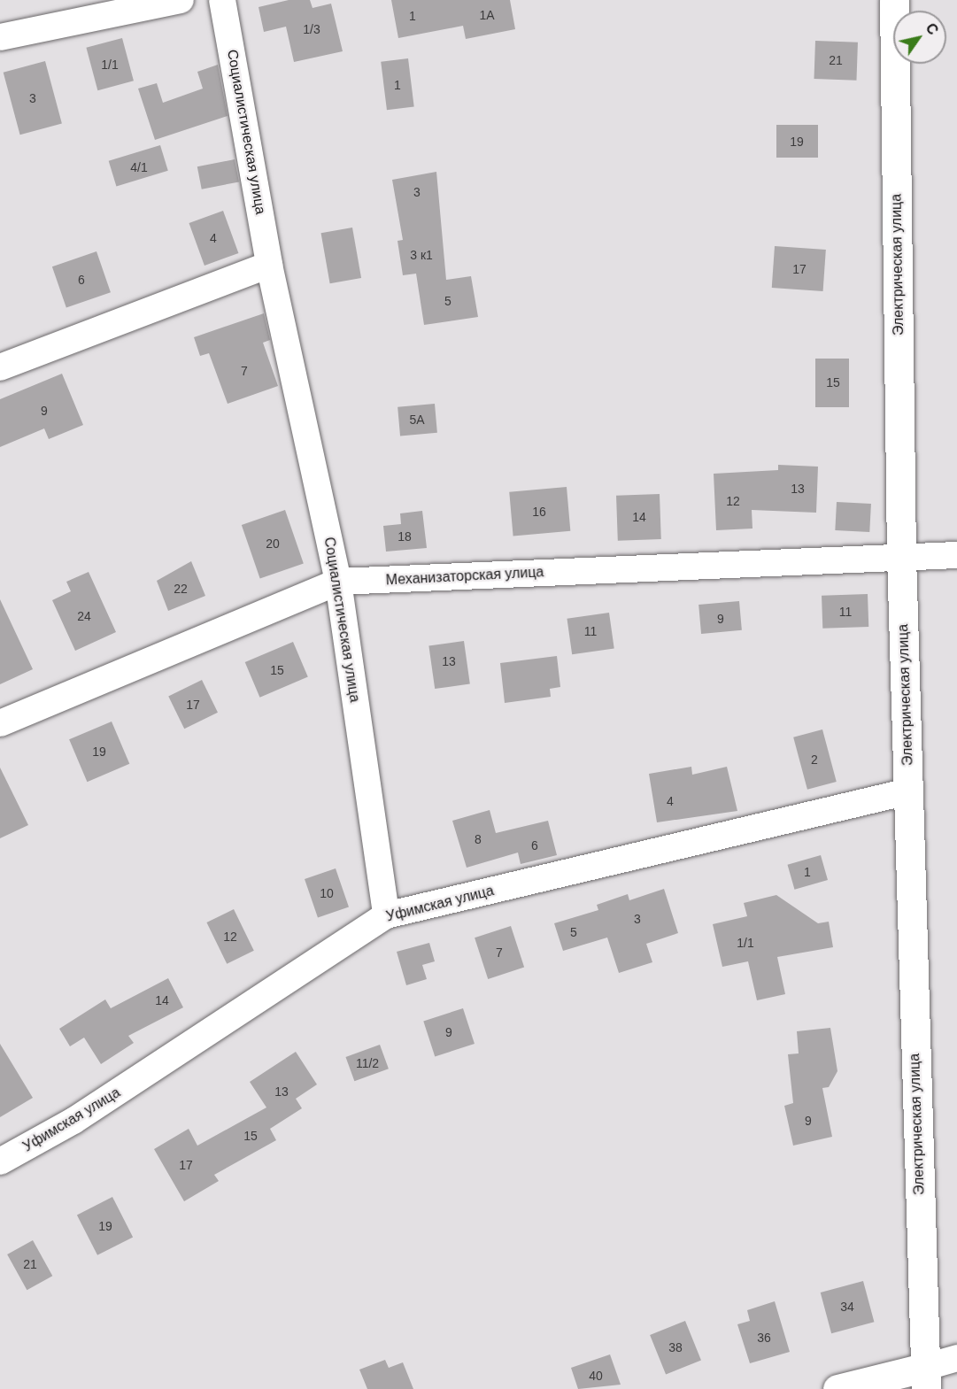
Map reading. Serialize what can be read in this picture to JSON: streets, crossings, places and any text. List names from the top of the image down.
{
  "streets": {
    "main road": ["Электрическая улица"],
    "street": ["Социалистическая улица", "Механизаторская улица", "Уфимская улица"]
  },
  "crossings": [
    ["Социалистическая улица", "Механизаторская улица"],
    ["Социалистическая улица", "Уфимская улица"],
    ["Электрическая улица", "Механизаторская улица"],
    ["Электрическая улица", "Уфимская улица"]
  ],
  "house_numbers": [
    "1А",
    "1",
    "1/3",
    "21",
    "1/1",
    "1",
    "3",
    "19",
    "4/1",
    "3",
    "4",
    "3 к1",
    "17",
    "6",
    "5",
    "7",
    "15",
    "9",
    "5А",
    "13",
    "12",
    "16",
    "14",
    "18",
    "20",
    "22",
    "11",
    "24",
    "9",
    "11",
    "13",
    "15",
    "17",
    "19",
    "2",
    "4",
    "8",
    "6",
    "1",
    "10",
    "3",
    "5",
    "12",
    "1/1",
    "7",
    "14",
    "9",
    "11/2",
    "13",
    "9",
    "15",
    "17",
    "19",
    "21",
    "34",
    "36",
    "38",
    "40"
  ],
  "north": "top right"
}
